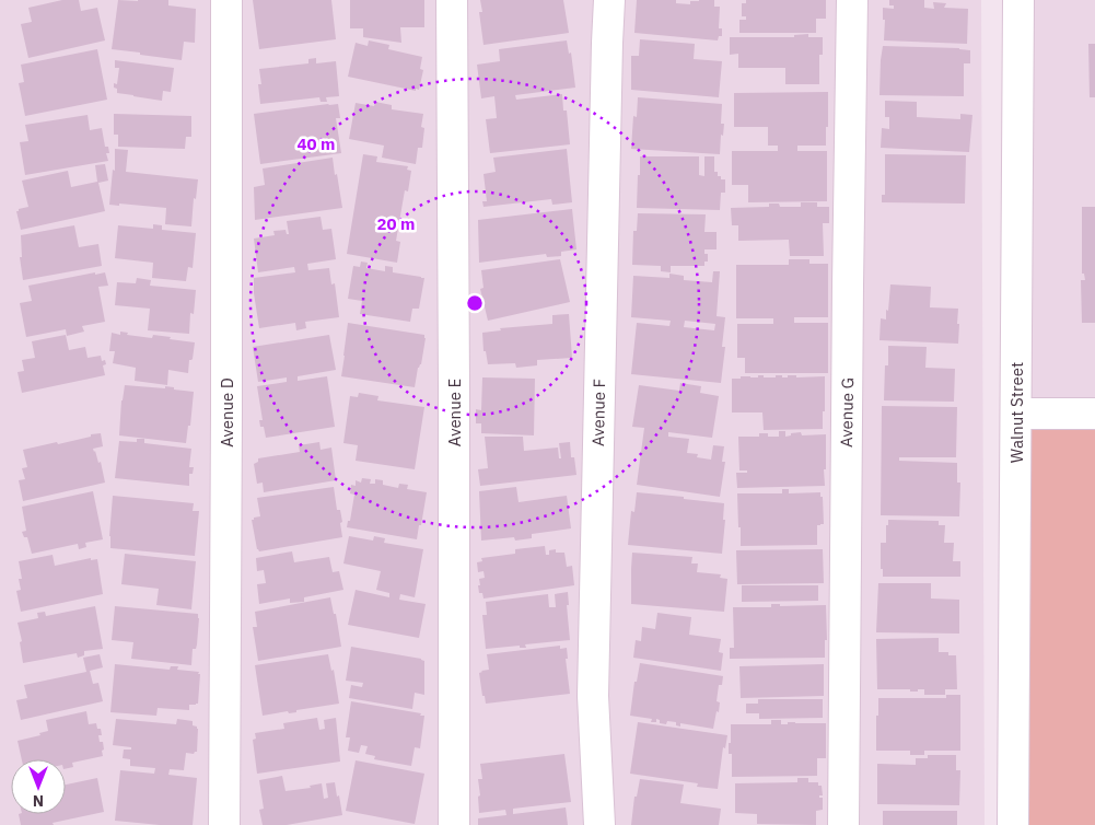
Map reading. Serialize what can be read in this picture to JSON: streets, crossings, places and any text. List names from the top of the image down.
{
  "streets": {
    "street": [
      "Avenue D",
      "Avenue E",
      "Avenue F",
      "Avenue G",
      "Walnut Street"
    ]
  },
  "north": "bottom",
  "rings": ["40 m", "20 m"]
}
